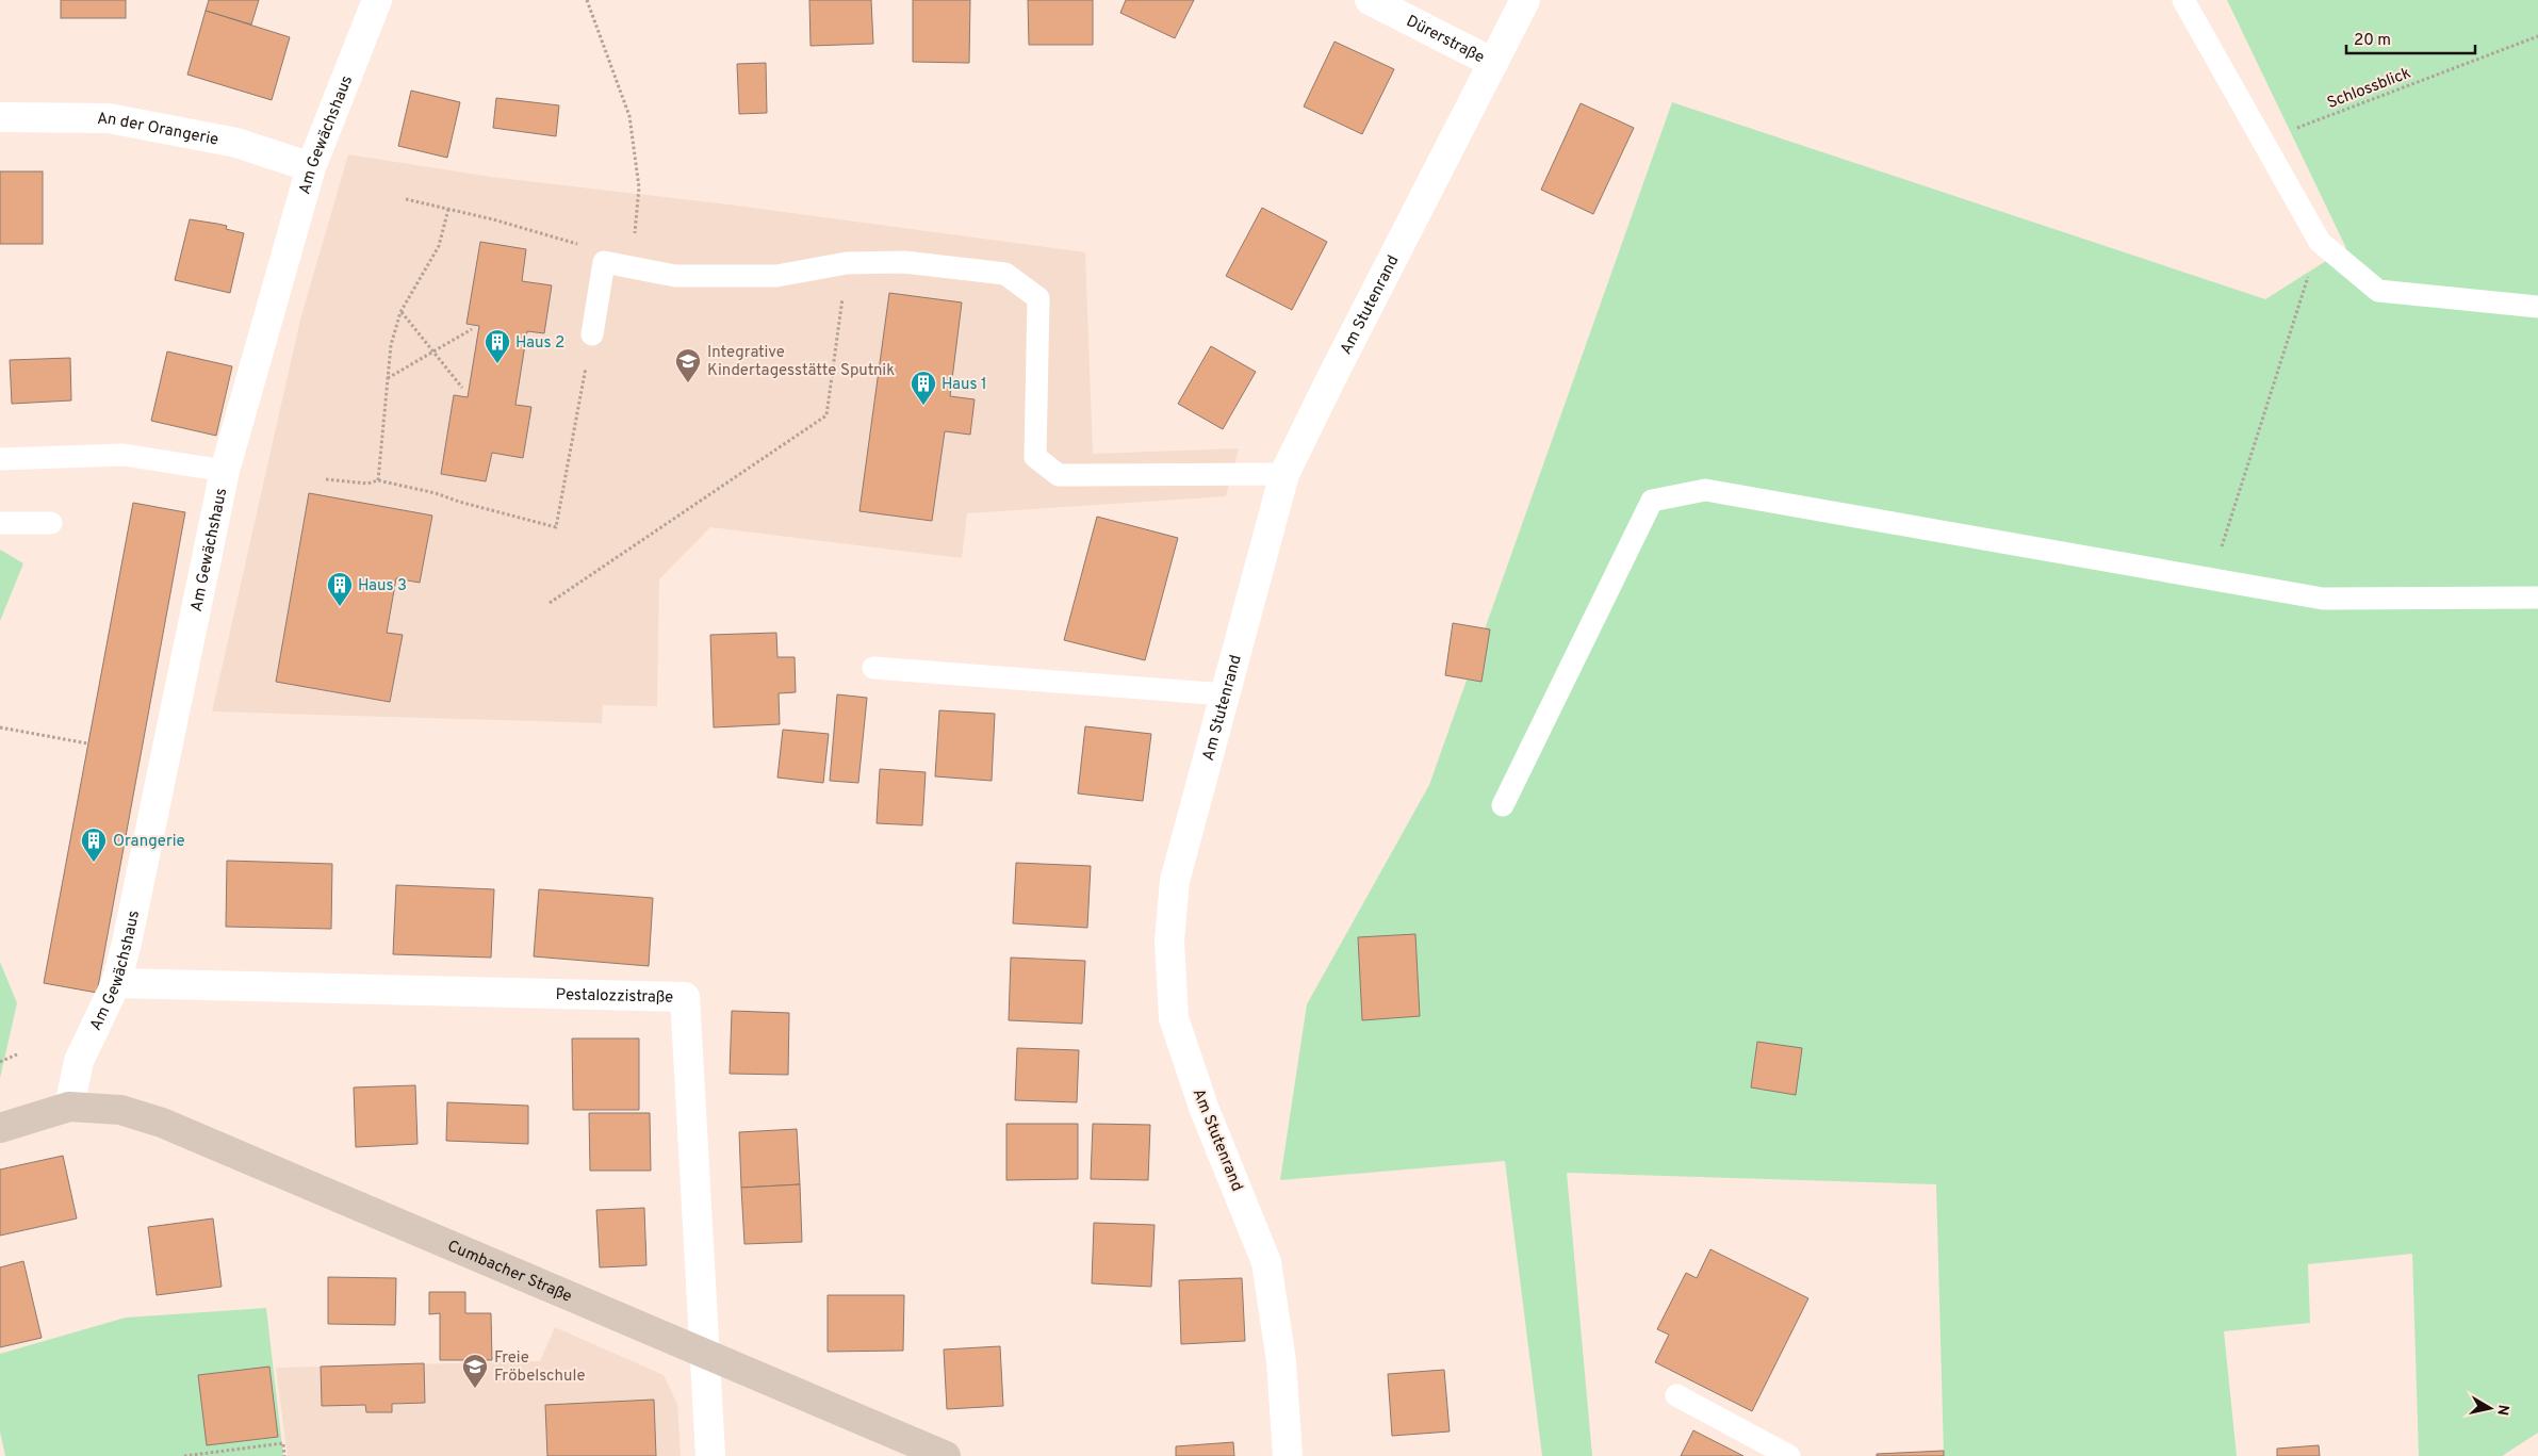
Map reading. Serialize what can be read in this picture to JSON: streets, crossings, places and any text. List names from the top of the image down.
{
  "streets": {
    "street": [
      "Dürerstraße",
      "An der Orangerie",
      "Am Gewächshaus",
      "Am Stutenrand",
      "Pestalozzistraße",
      "Cumbacher Straße"
    ],
    "path": ["Schlossblick"]
  },
  "crossings": [
    ["Dürerstraße", "Am Stutenrand"],
    ["An der Orangerie", "Am Gewächshaus"],
    ["Am Gewächshaus", "Pestalozzistraße"],
    ["Am Gewächshaus", "Cumbacher Straße"],
    ["Pestalozzistraße", "Cumbacher Straße"]
  ],
  "places": {
    "building": [
      "Haus 2",
      "Haus 1",
      "Haus 3",
      "Orangerie"
    ],
    "school or university": ["Integrative Kindertagesstätte Sputnik", "Freie Fröbelschule"]
  },
  "scale_bar": "20 m",
  "north": "right"
}
